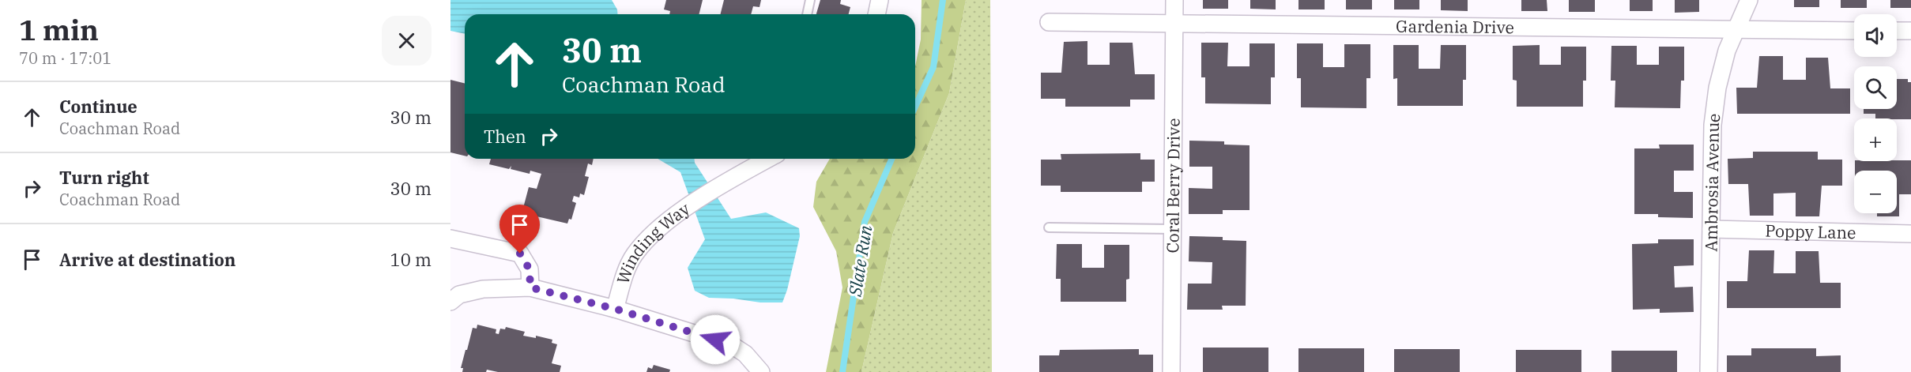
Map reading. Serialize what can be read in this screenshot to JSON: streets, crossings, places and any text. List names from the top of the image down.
{
  "streets": {
    "street": [
      "Gardenia Drive",
      "Ambrosia Avenue",
      "Coral Berry Drive",
      "Poppy Lane",
      "Winding Way"
    ]
  },
  "crossings": [
    ["Gardenia Drive", "Ambrosia Avenue"],
    ["Gardenia Drive", "Coral Berry Drive"],
    ["Ambrosia Avenue", "Poppy Lane"]
  ],
  "water": ["Slate Run"],
  "page": {
    "heading": ["1 min", "70 m · 17:01"],
    "map_buttons": ["+", "−"],
    "turn": ["30 m", "Coachman Road"],
    "list": [
      {
        "name": "Continue",
        "note": "Coachman Road",
        "value": "30 m"
      },
      {
        "name": "Turn right",
        "note": "Coachman Road",
        "value": "30 m"
      },
      {
        "name": "Arrive at destination",
        "value": "10 m"
      }
    ],
    "then": "Then"
  }
}
